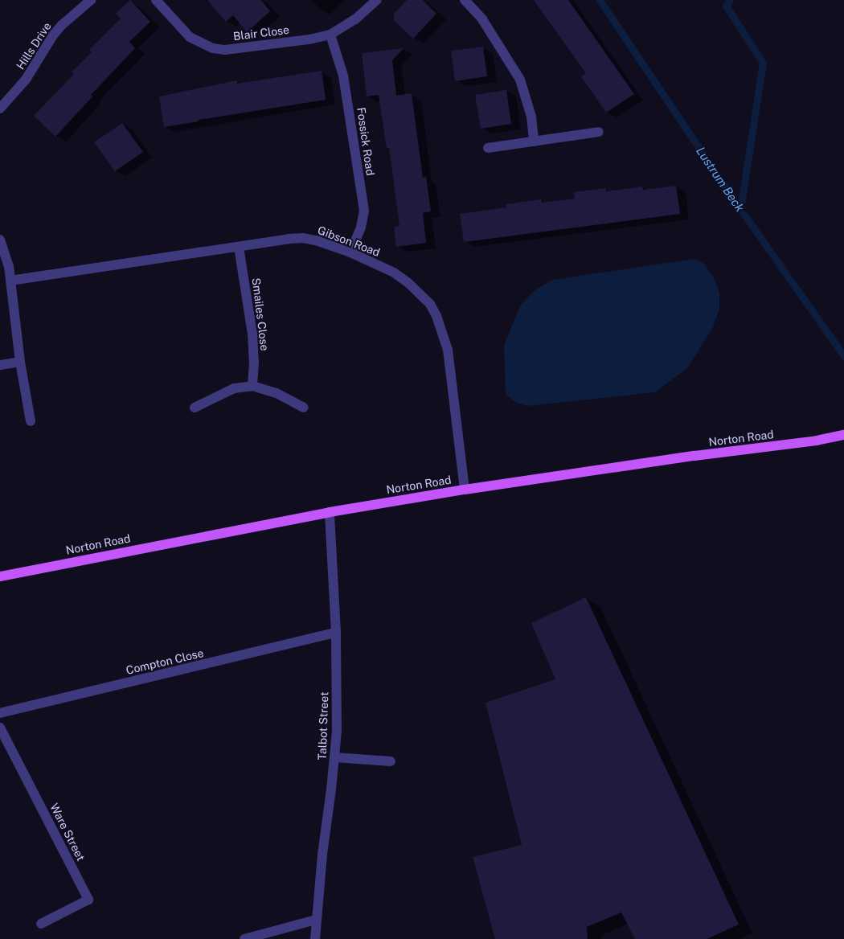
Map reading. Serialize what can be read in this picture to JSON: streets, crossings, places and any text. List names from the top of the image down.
{
  "streets": {
    "main road": ["Norton Road"],
    "street": [
      "Blair Close",
      "Hills Drive",
      "Fossick Road",
      "Gibson Road",
      "Smailes Close",
      "Compton Close",
      "Talbot Street",
      "Ware Street"
    ]
  },
  "crossings": [
    ["Blair Close", "Fossick Road"],
    ["Fossick Road", "Gibson Road"],
    ["Gibson Road", "Smailes Close"],
    ["Gibson Road", "Norton Road"],
    ["Norton Road", "Talbot Street"],
    ["Compton Close", "Talbot Street"]
  ],
  "water": ["Lustrum Beck"]
}
